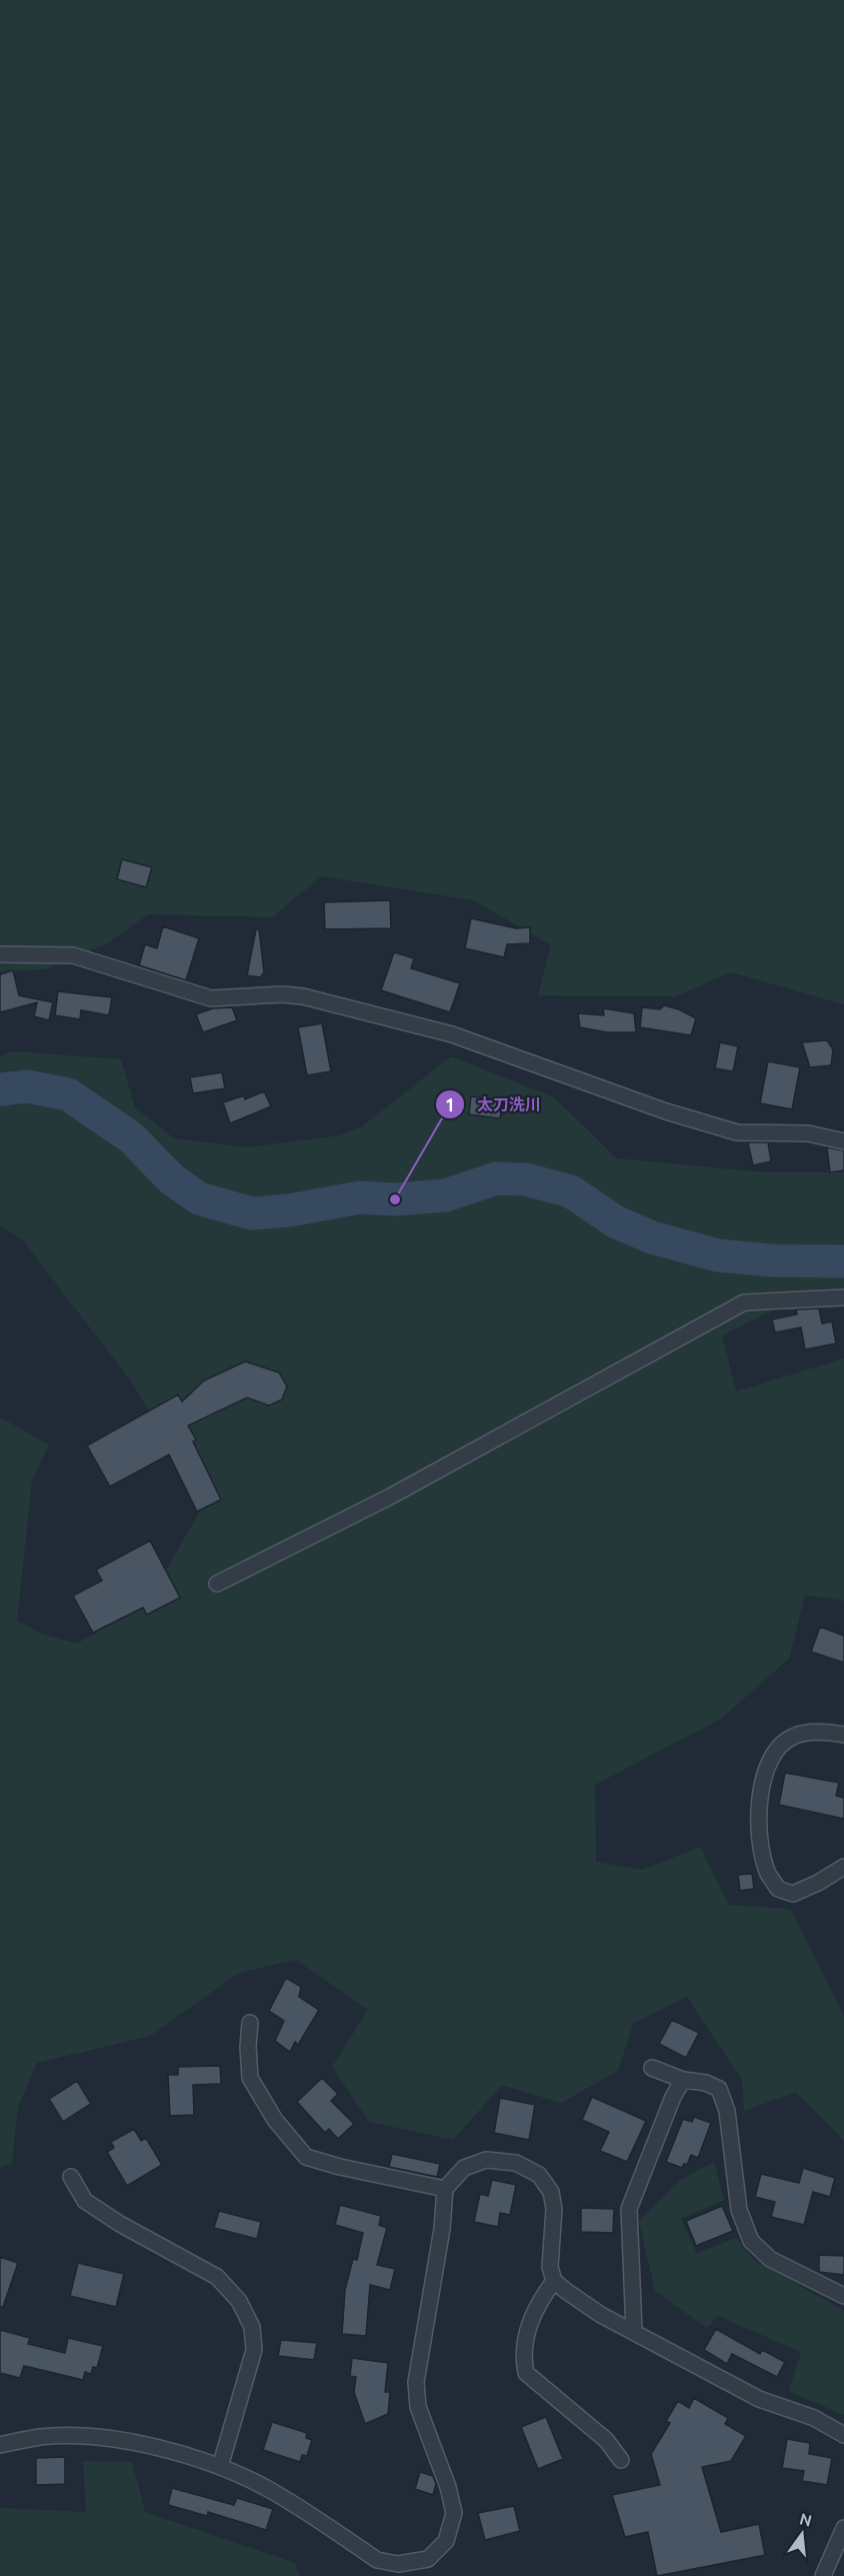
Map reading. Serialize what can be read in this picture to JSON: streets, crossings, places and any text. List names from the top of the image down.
{
  "places": ["太刀洗川"],
  "north": "top"
}
